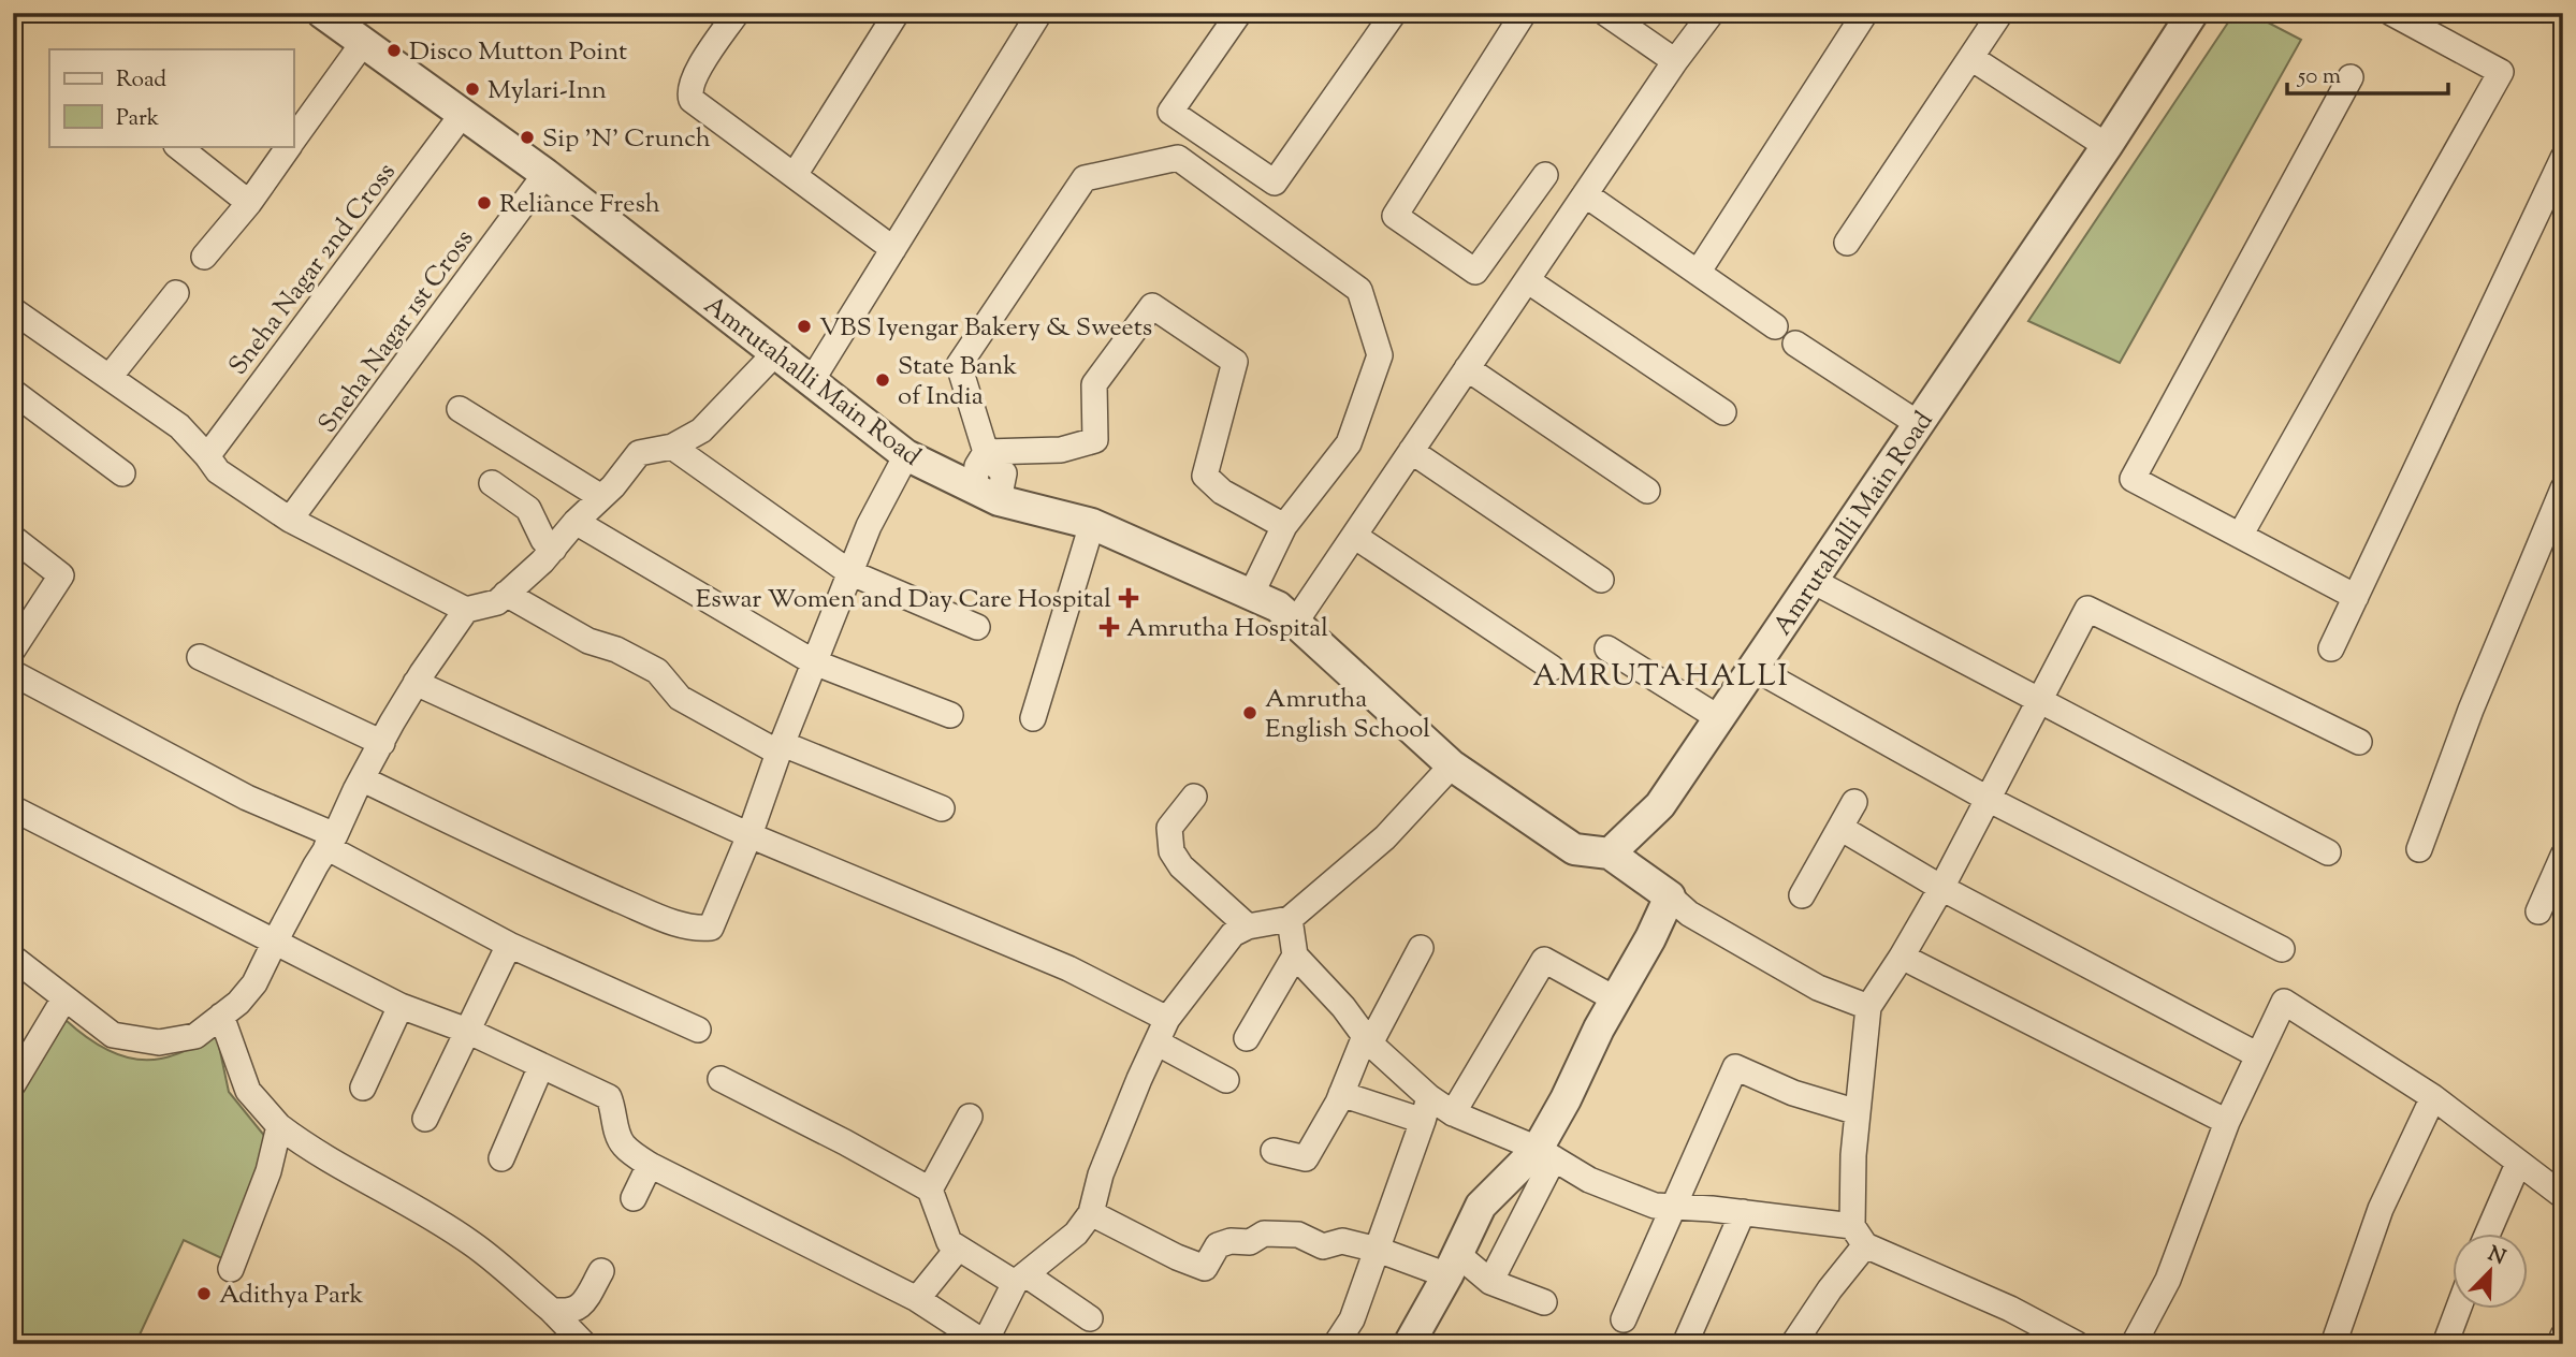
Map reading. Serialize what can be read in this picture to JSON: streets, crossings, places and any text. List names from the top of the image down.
{
  "streets": {
    "street": ["Sneha Nagar 2nd Cross", "Sneha Nagar 1st Cross", "Amrutahalli Main Road"]
  },
  "crossings": [
    ["Sneha Nagar 2nd Cross", "Amrutahalli Main Road"],
    ["Sneha Nagar 1st Cross", "Amrutahalli Main Road"]
  ],
  "districts": ["AMRUTAHALLI"],
  "places": {
    "other": [
      "Disco Mutton Point",
      "Mylari-Inn",
      "Sip 'N' Crunch",
      "Reliance Fresh",
      "VBS Iyengar Bakery & Sweets",
      "State Bank of India",
      "Amrutha English School",
      "Adithya Park"
    ],
    "health": ["Eswar Women and Day Care Hospital", "Amrutha Hospital"]
  },
  "legend": ["Road", "Park"],
  "scale_bar": "50 m",
  "north": "top right"
}
